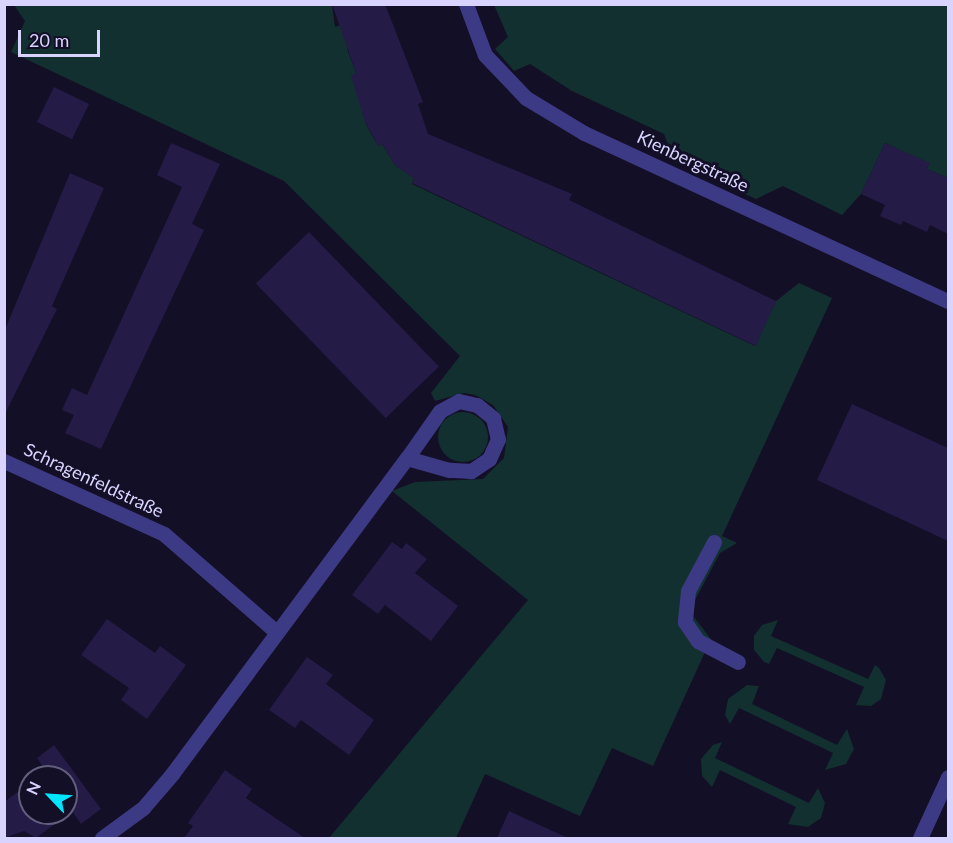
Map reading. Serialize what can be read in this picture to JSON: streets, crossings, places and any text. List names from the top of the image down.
{
  "streets": {
    "street": ["Kienbergstraße", "Schragenfeldstraße"]
  },
  "scale_bar": "20 m",
  "north": "top left"
}
